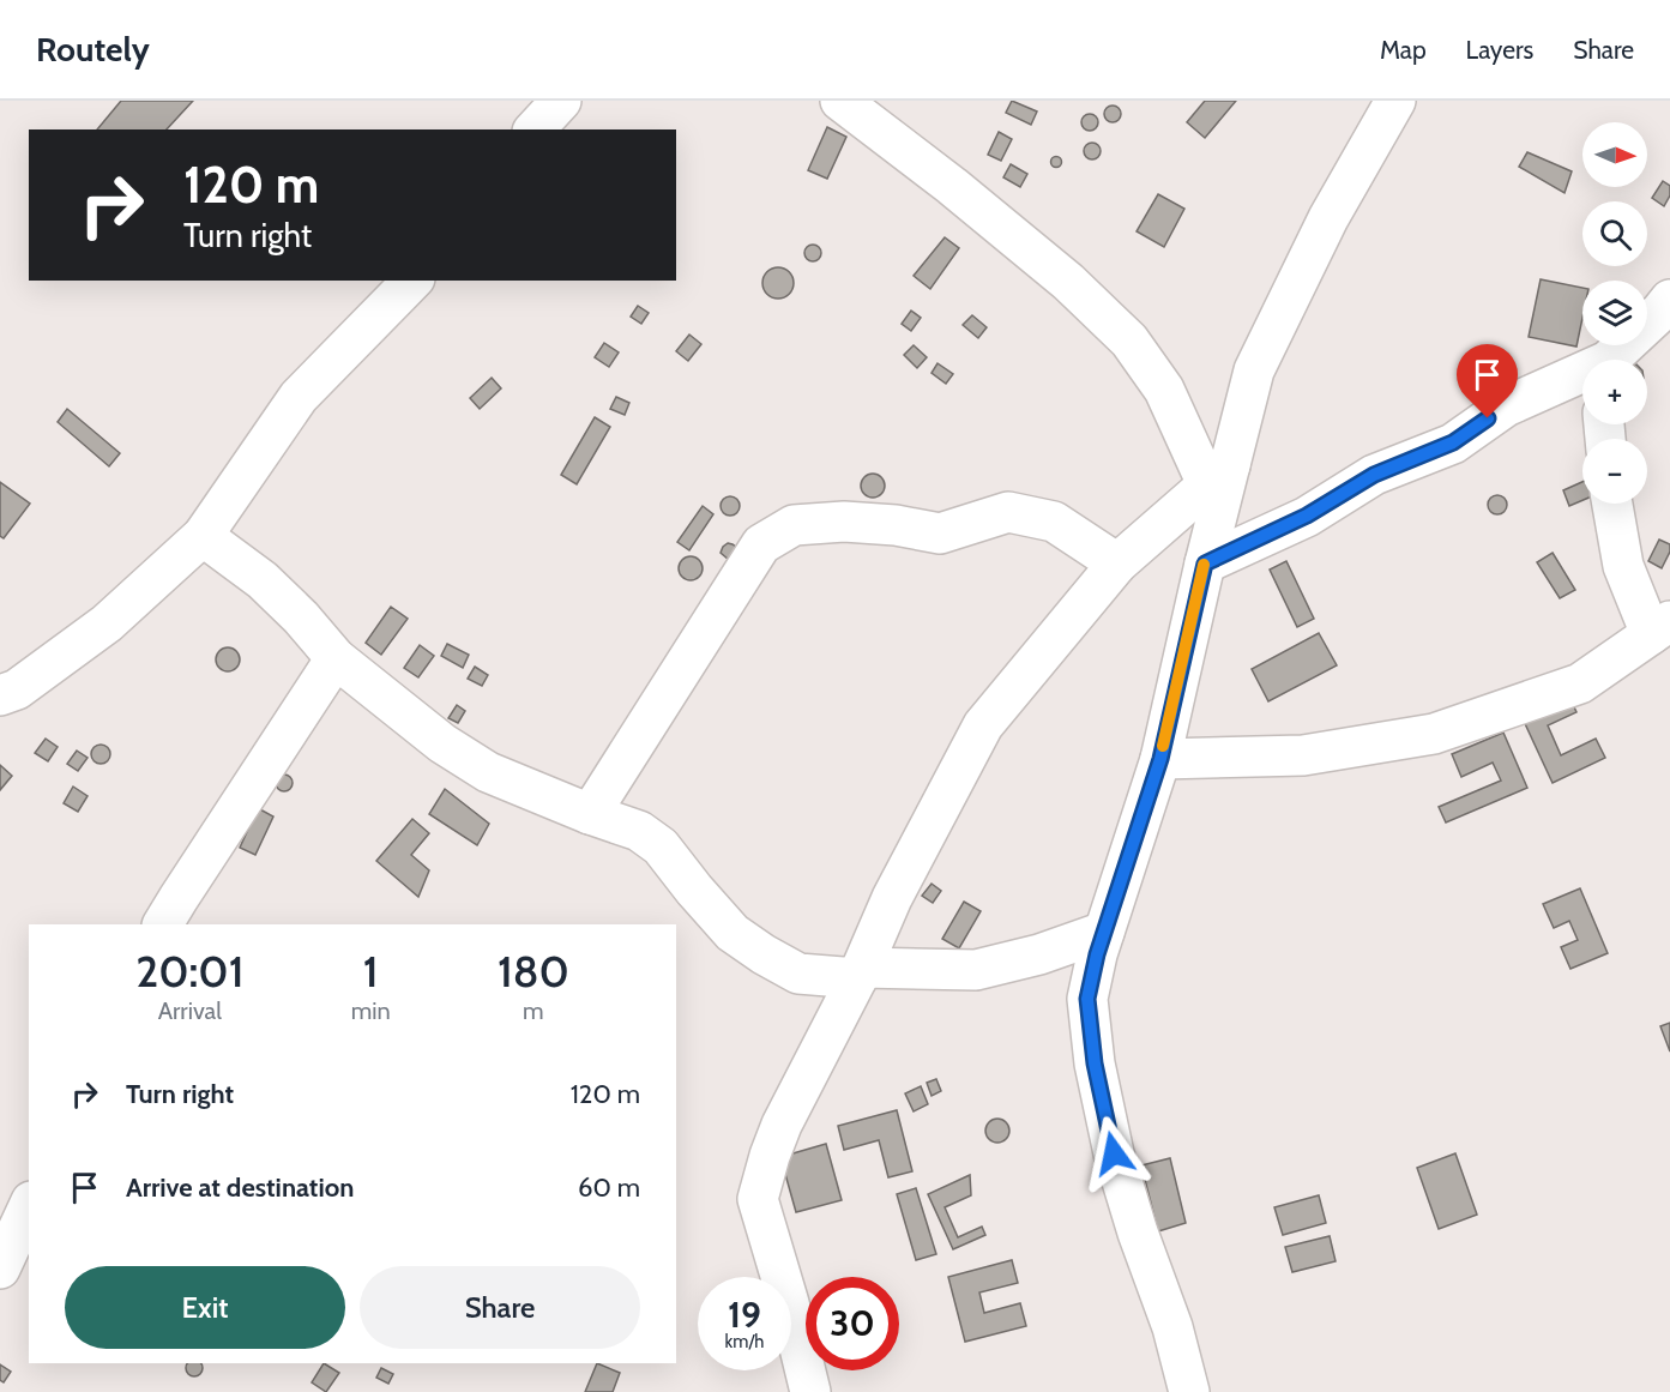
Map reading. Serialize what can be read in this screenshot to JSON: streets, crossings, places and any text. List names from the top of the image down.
{
  "north": "right",
  "page": {
    "header": "Routely",
    "nav": ["Map", "Layers", "Share"],
    "map_buttons": ["+", "−"],
    "turn": ["120 m", "Turn right"],
    "eta": [
      "20:01",
      "Arrival",
      "1",
      "min",
      "180",
      "m"
    ],
    "list": [
      {
        "name": "Turn right",
        "value": "120 m"
      },
      {
        "name": "Arrive at destination",
        "value": "60 m"
      }
    ],
    "buttons": ["Exit", "Share"],
    "speed": "19 km/h",
    "limit": "30"
  }
}
